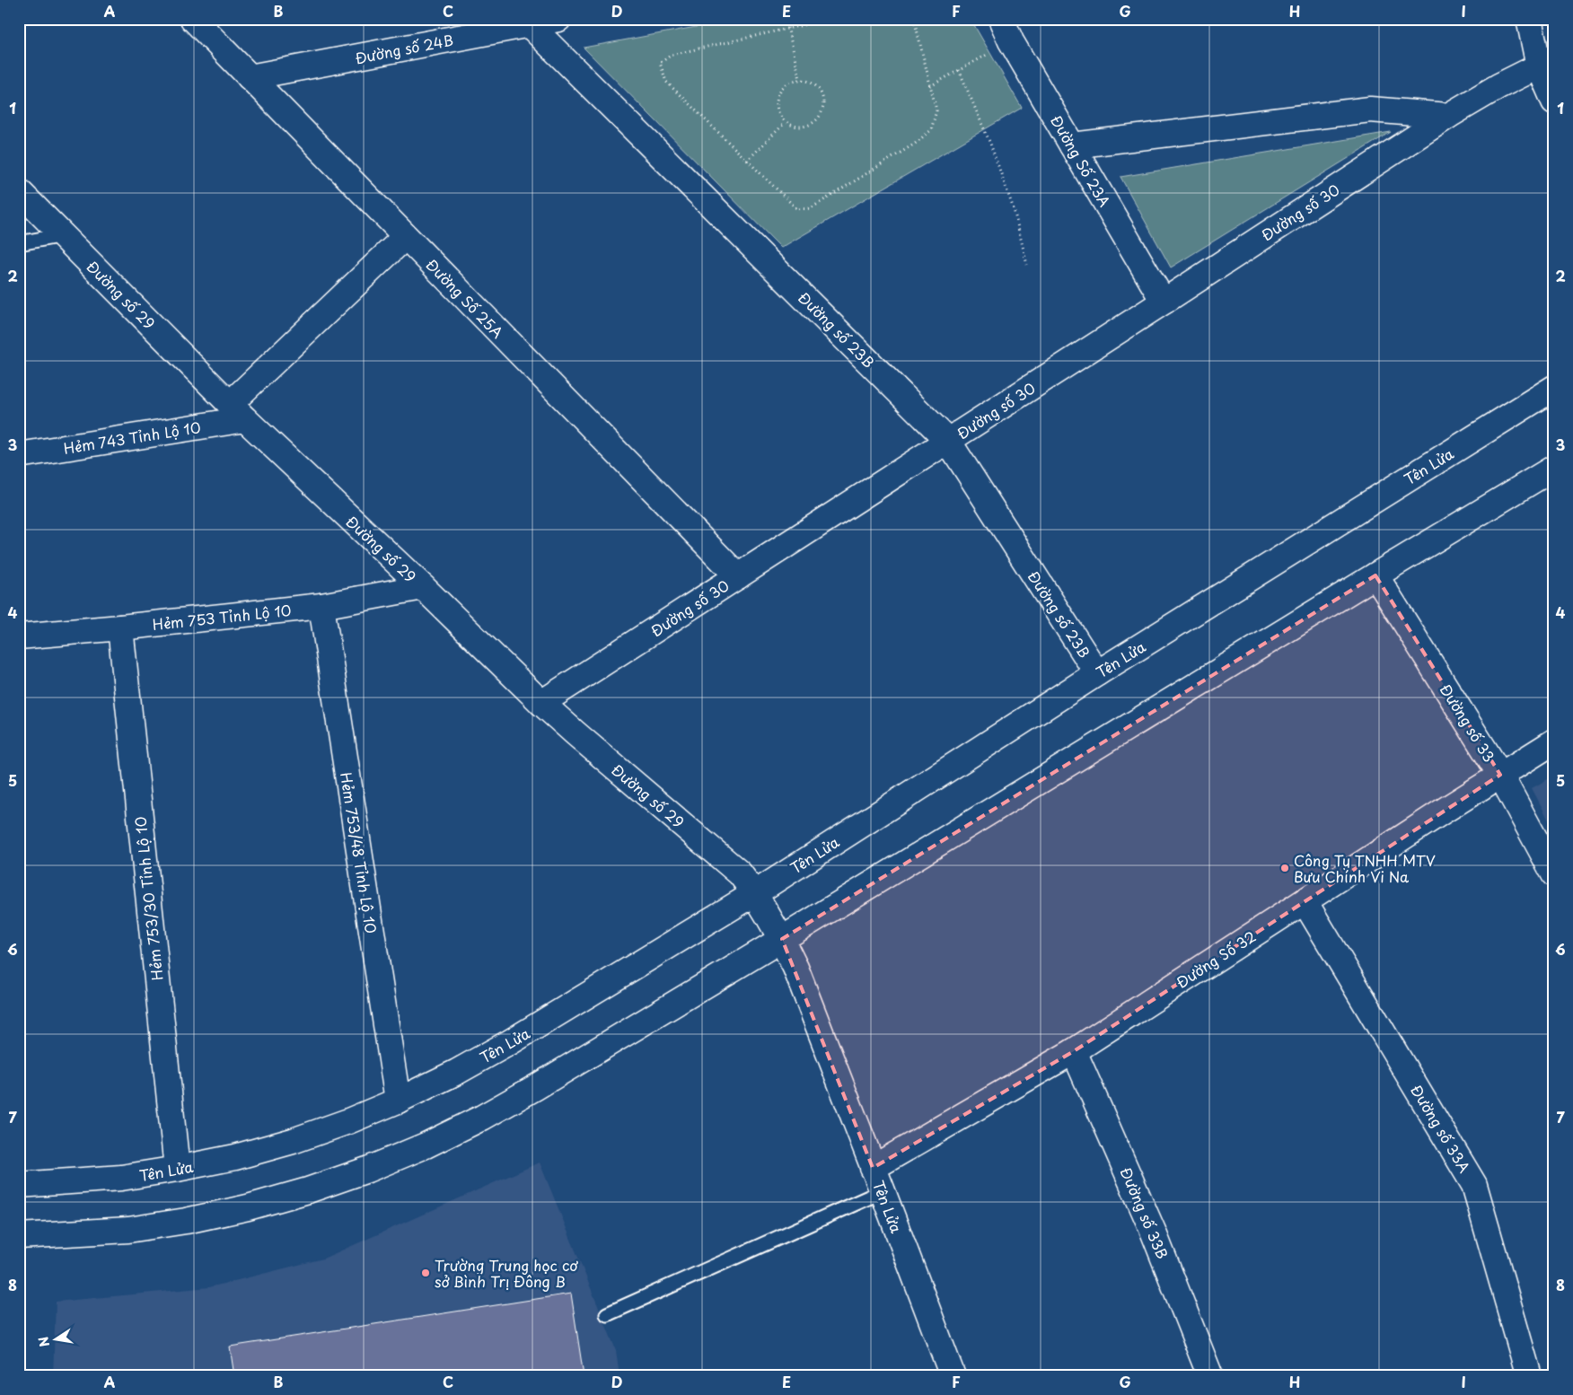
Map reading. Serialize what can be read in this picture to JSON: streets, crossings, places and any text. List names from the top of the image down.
{
  "streets": {
    "street": [
      "Đường số 24B",
      "Đường Số 23A",
      "Đường số 30",
      "Đường số 29",
      "Đường Số 25A",
      "Đường số 23B",
      "Hẻm 743 Tỉnh Lộ 10",
      "Tên Lửa",
      "Hẻm 753 Tỉnh Lộ 10",
      "Đường số 33",
      "Hẻm 753/48 Tỉnh Lộ 10",
      "Hẻm 753/30 Tỉnh Lộ 10",
      "Đường Số 32",
      "Đường số 33A",
      "Đường số 33B"
    ]
  },
  "crossings": [
    ["Đường số 24B", "Đường Số 25A"],
    ["Đường số 24B", "Đường số 23B"],
    ["Đường Số 23A", "Đường số 30"],
    ["Đường số 30", "Đường số 29"],
    ["Đường số 30", "Đường Số 25A"],
    ["Đường số 30", "Đường số 23B"],
    ["Đường số 29", "Hẻm 743 Tỉnh Lộ 10"],
    ["Đường số 29", "Tên Lửa"],
    ["Đường số 29", "Hẻm 753 Tỉnh Lộ 10"],
    ["Đường số 23B", "Tên Lửa"],
    ["Tên Lửa", "Hẻm 753/48 Tỉnh Lộ 10"],
    ["Tên Lửa", "Hẻm 753/30 Tỉnh Lộ 10"],
    ["Tên Lửa", "Đường Số 32"],
    ["Hẻm 753 Tỉnh Lộ 10", "Hẻm 753/48 Tỉnh Lộ 10"],
    ["Hẻm 753 Tỉnh Lộ 10", "Hẻm 753/30 Tỉnh Lộ 10"],
    ["Đường số 33", "Đường Số 32"],
    ["Đường Số 32", "Đường số 33A"],
    ["Đường Số 32", "Đường số 33B"]
  ],
  "places": ["Công Ty TNHH MTV Bưu Chính Vi Na", "Trường Trung học cơ sở Bình Trị Đông B"],
  "north": "left",
  "grid": {
    "columns": [
      "A",
      "B",
      "C",
      "D",
      "E",
      "F",
      "G",
      "H",
      "I"
    ],
    "rows": [
      "1",
      "2",
      "3",
      "4",
      "5",
      "6",
      "7",
      "8"
    ]
  }
}
